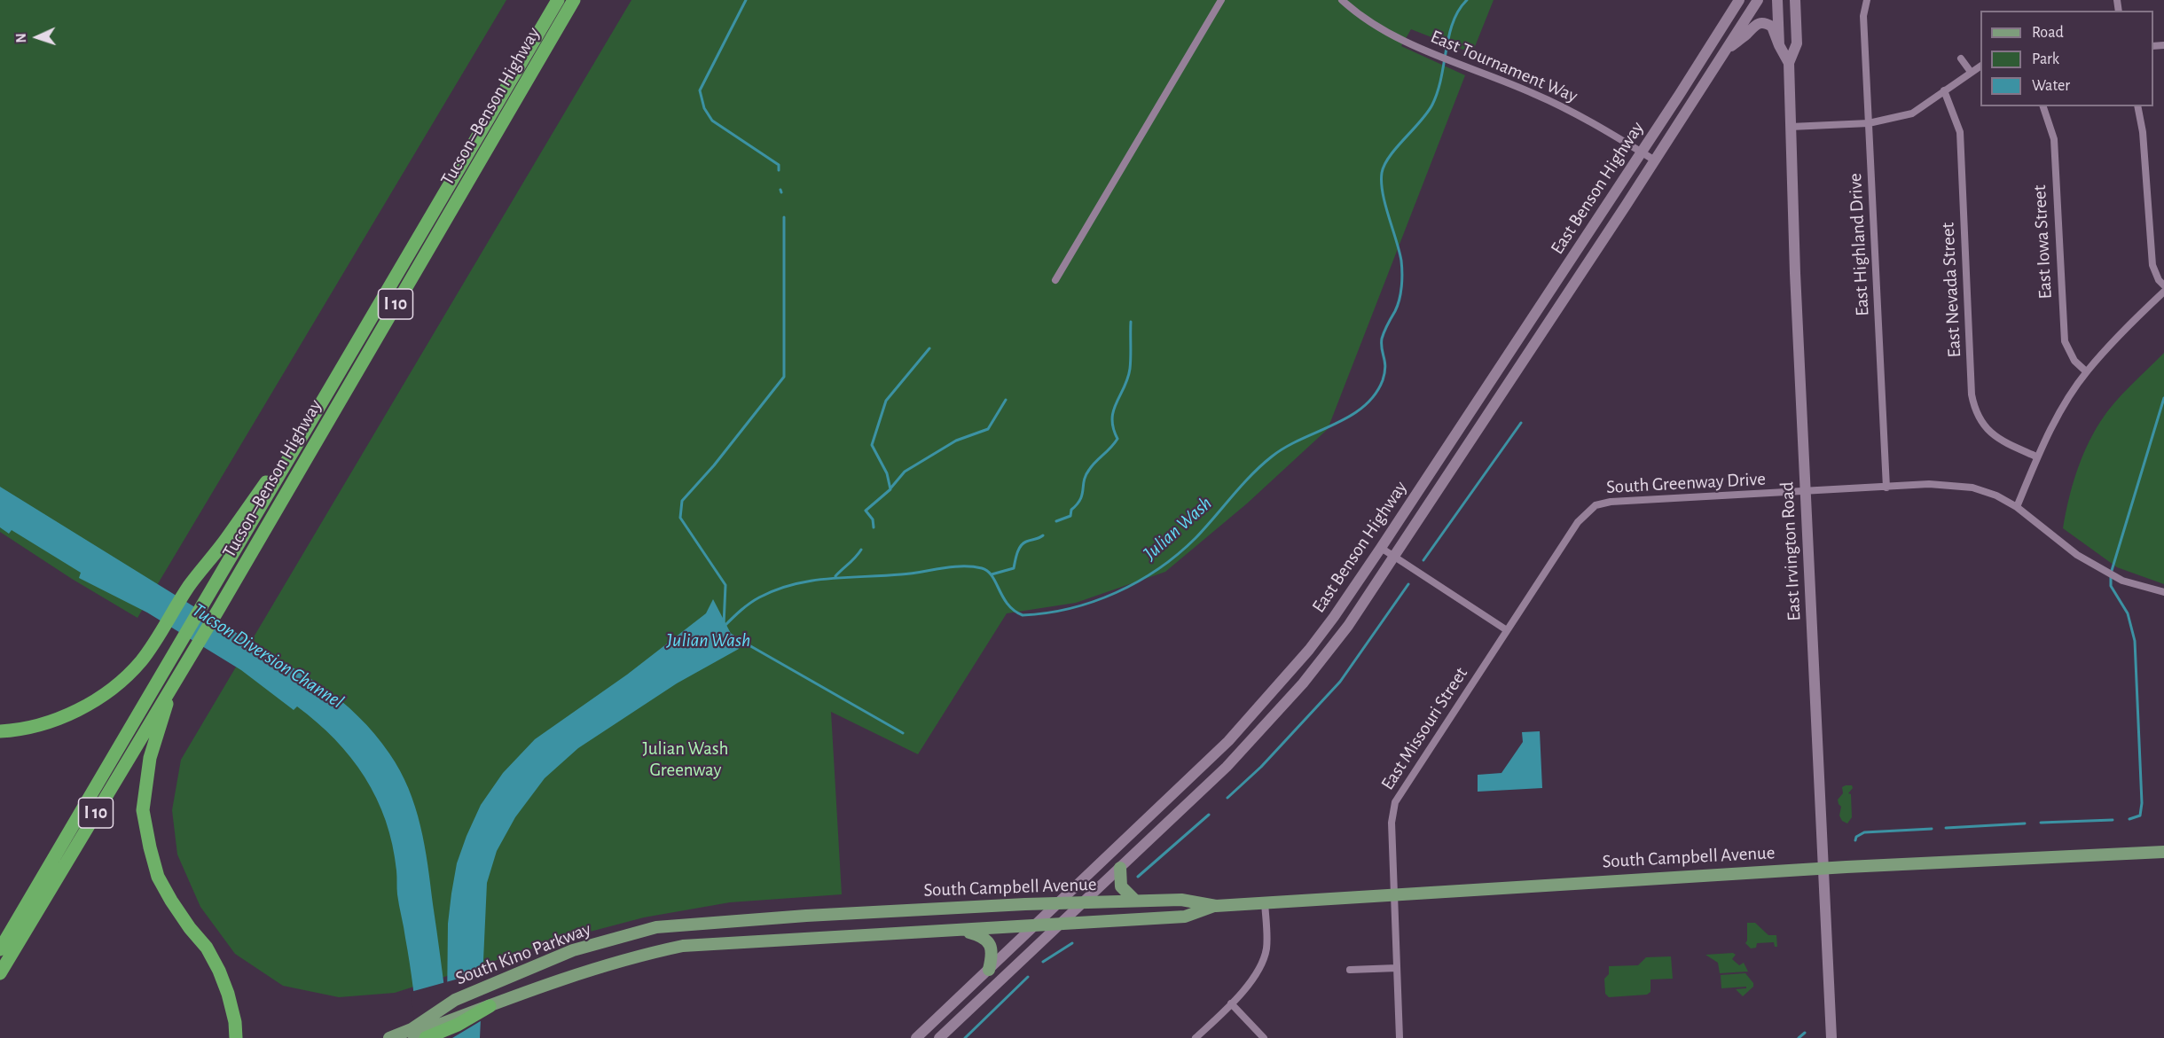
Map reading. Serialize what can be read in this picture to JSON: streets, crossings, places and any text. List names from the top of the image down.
{
  "streets": {
    "highway": ["Tucson–Benson Highway", "I 10"],
    "main road": [
      "East Benson Highway",
      "East Irvington Road",
      "South Campbell Avenue",
      "South Kino Parkway"
    ],
    "street": [
      "East Tournament Way",
      "East Iowa Street",
      "East Highland Drive",
      "East Nevada Street",
      "South Greenway Drive",
      "East Missouri Street"
    ]
  },
  "crossings": [
    ["East Tournament Way", "East Benson Highway"],
    ["East Benson Highway", "South Campbell Avenue"],
    ["East Highland Drive", "South Greenway Drive"],
    ["South Greenway Drive", "East Irvington Road"],
    ["South Greenway Drive", "East Missouri Street"],
    ["East Irvington Road", "South Campbell Avenue"],
    ["East Missouri Street", "South Campbell Avenue"],
    ["South Campbell Avenue", "South Kino Parkway"]
  ],
  "water": ["Julian Wash", "Tucson Diversion Channel"],
  "parks": ["Julian Wash Greenway"],
  "legend": ["Road", "Park", "Water"],
  "north": "left"
}
